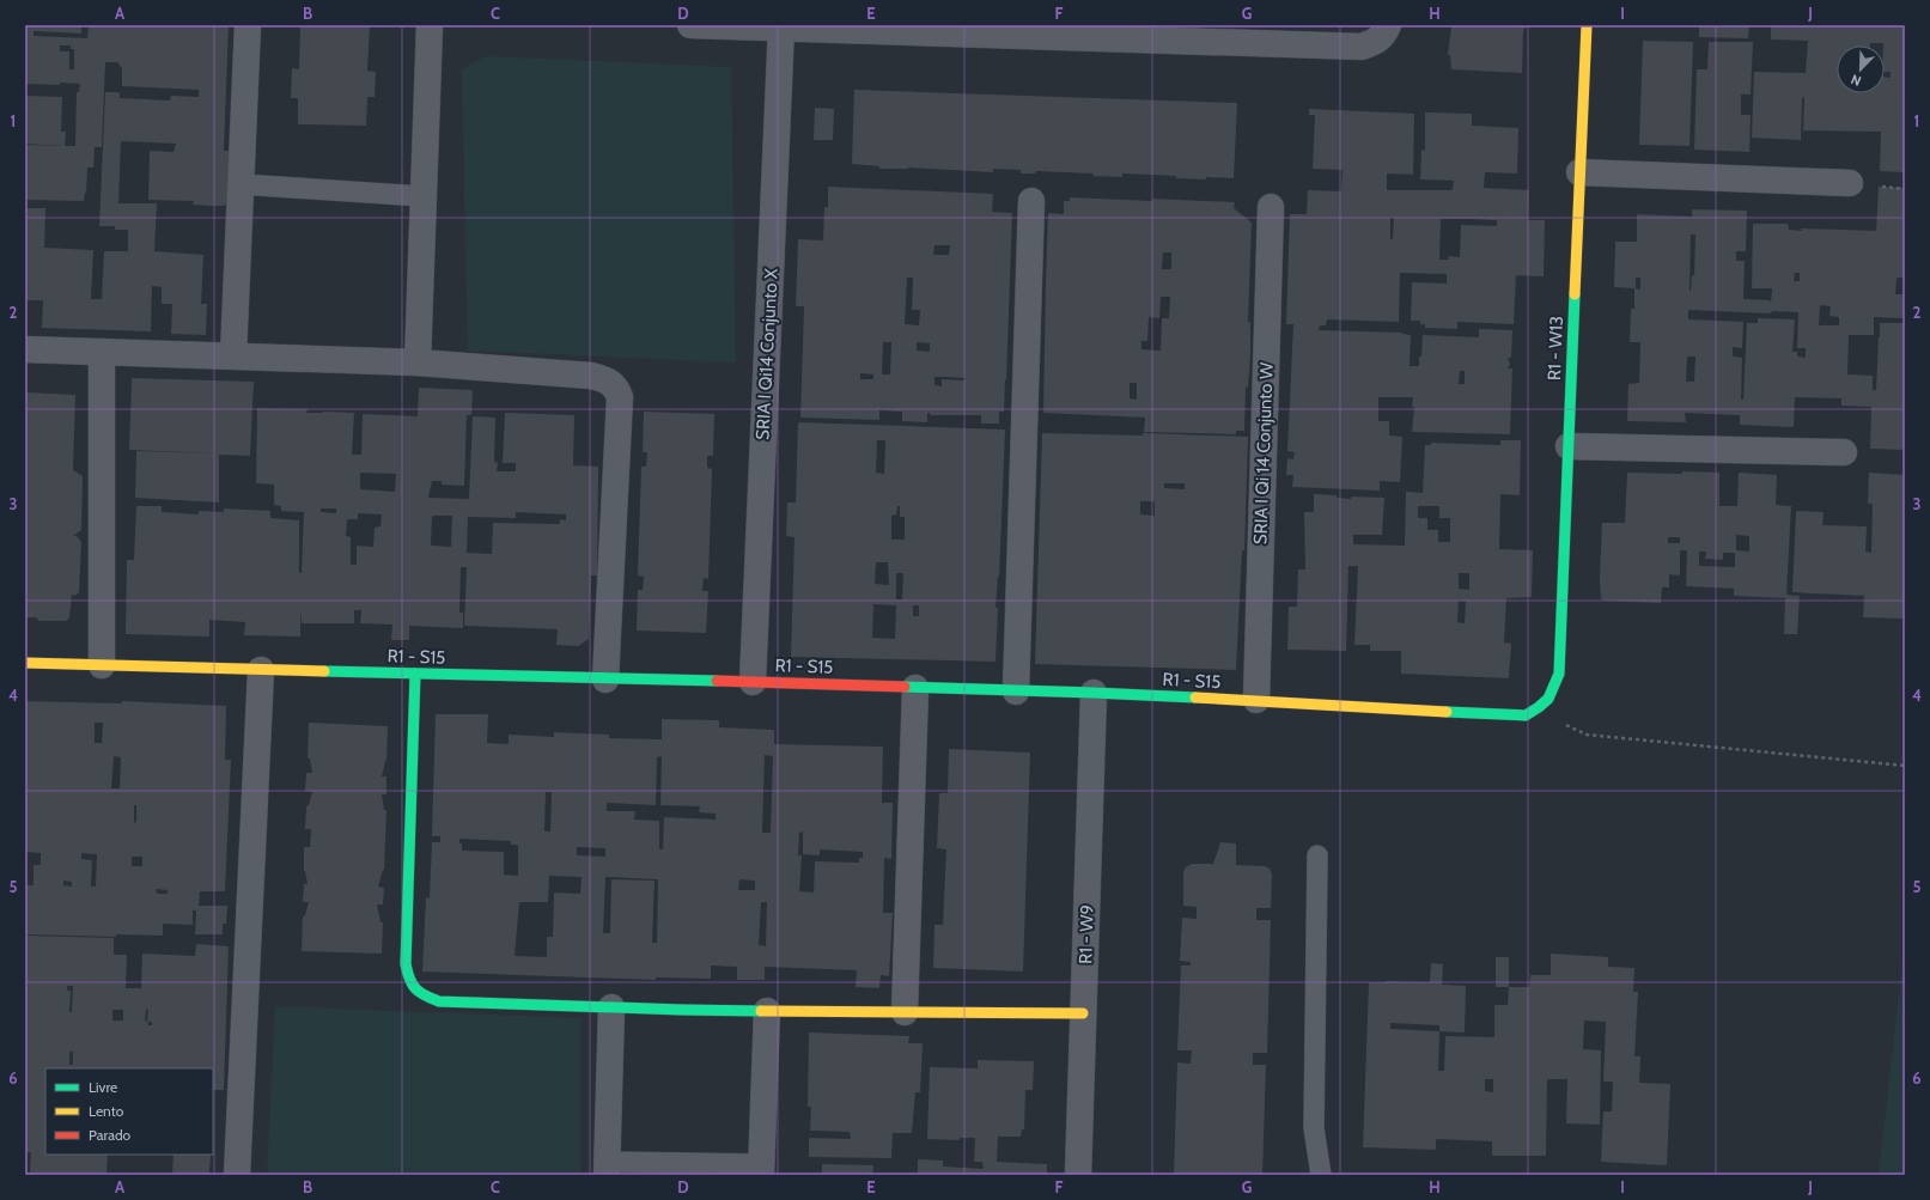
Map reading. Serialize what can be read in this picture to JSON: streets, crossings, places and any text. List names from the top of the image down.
{
  "streets": {
    "street": [
      "R1 - W13",
      "SRIA I Qi14 Conjunto X",
      "SRIA I Qi 14 Conjunto W",
      "R1 - S15",
      "R1 - W9"
    ]
  },
  "crossings": [
    ["R1 - W13", "R1 - S15"],
    ["SRIA I Qi14 Conjunto X", "R1 - S15"],
    ["SRIA I Qi 14 Conjunto W", "R1 - S15"],
    ["R1 - S15", "R1 - W9"]
  ],
  "legend": ["Livre", "Lento", "Parado"],
  "north": "bottom left",
  "grid": {
    "columns": [
      "A",
      "B",
      "C",
      "D",
      "E",
      "F",
      "G",
      "H",
      "I",
      "J"
    ],
    "rows": [
      "1",
      "2",
      "3",
      "4",
      "5",
      "6"
    ]
  }
}
